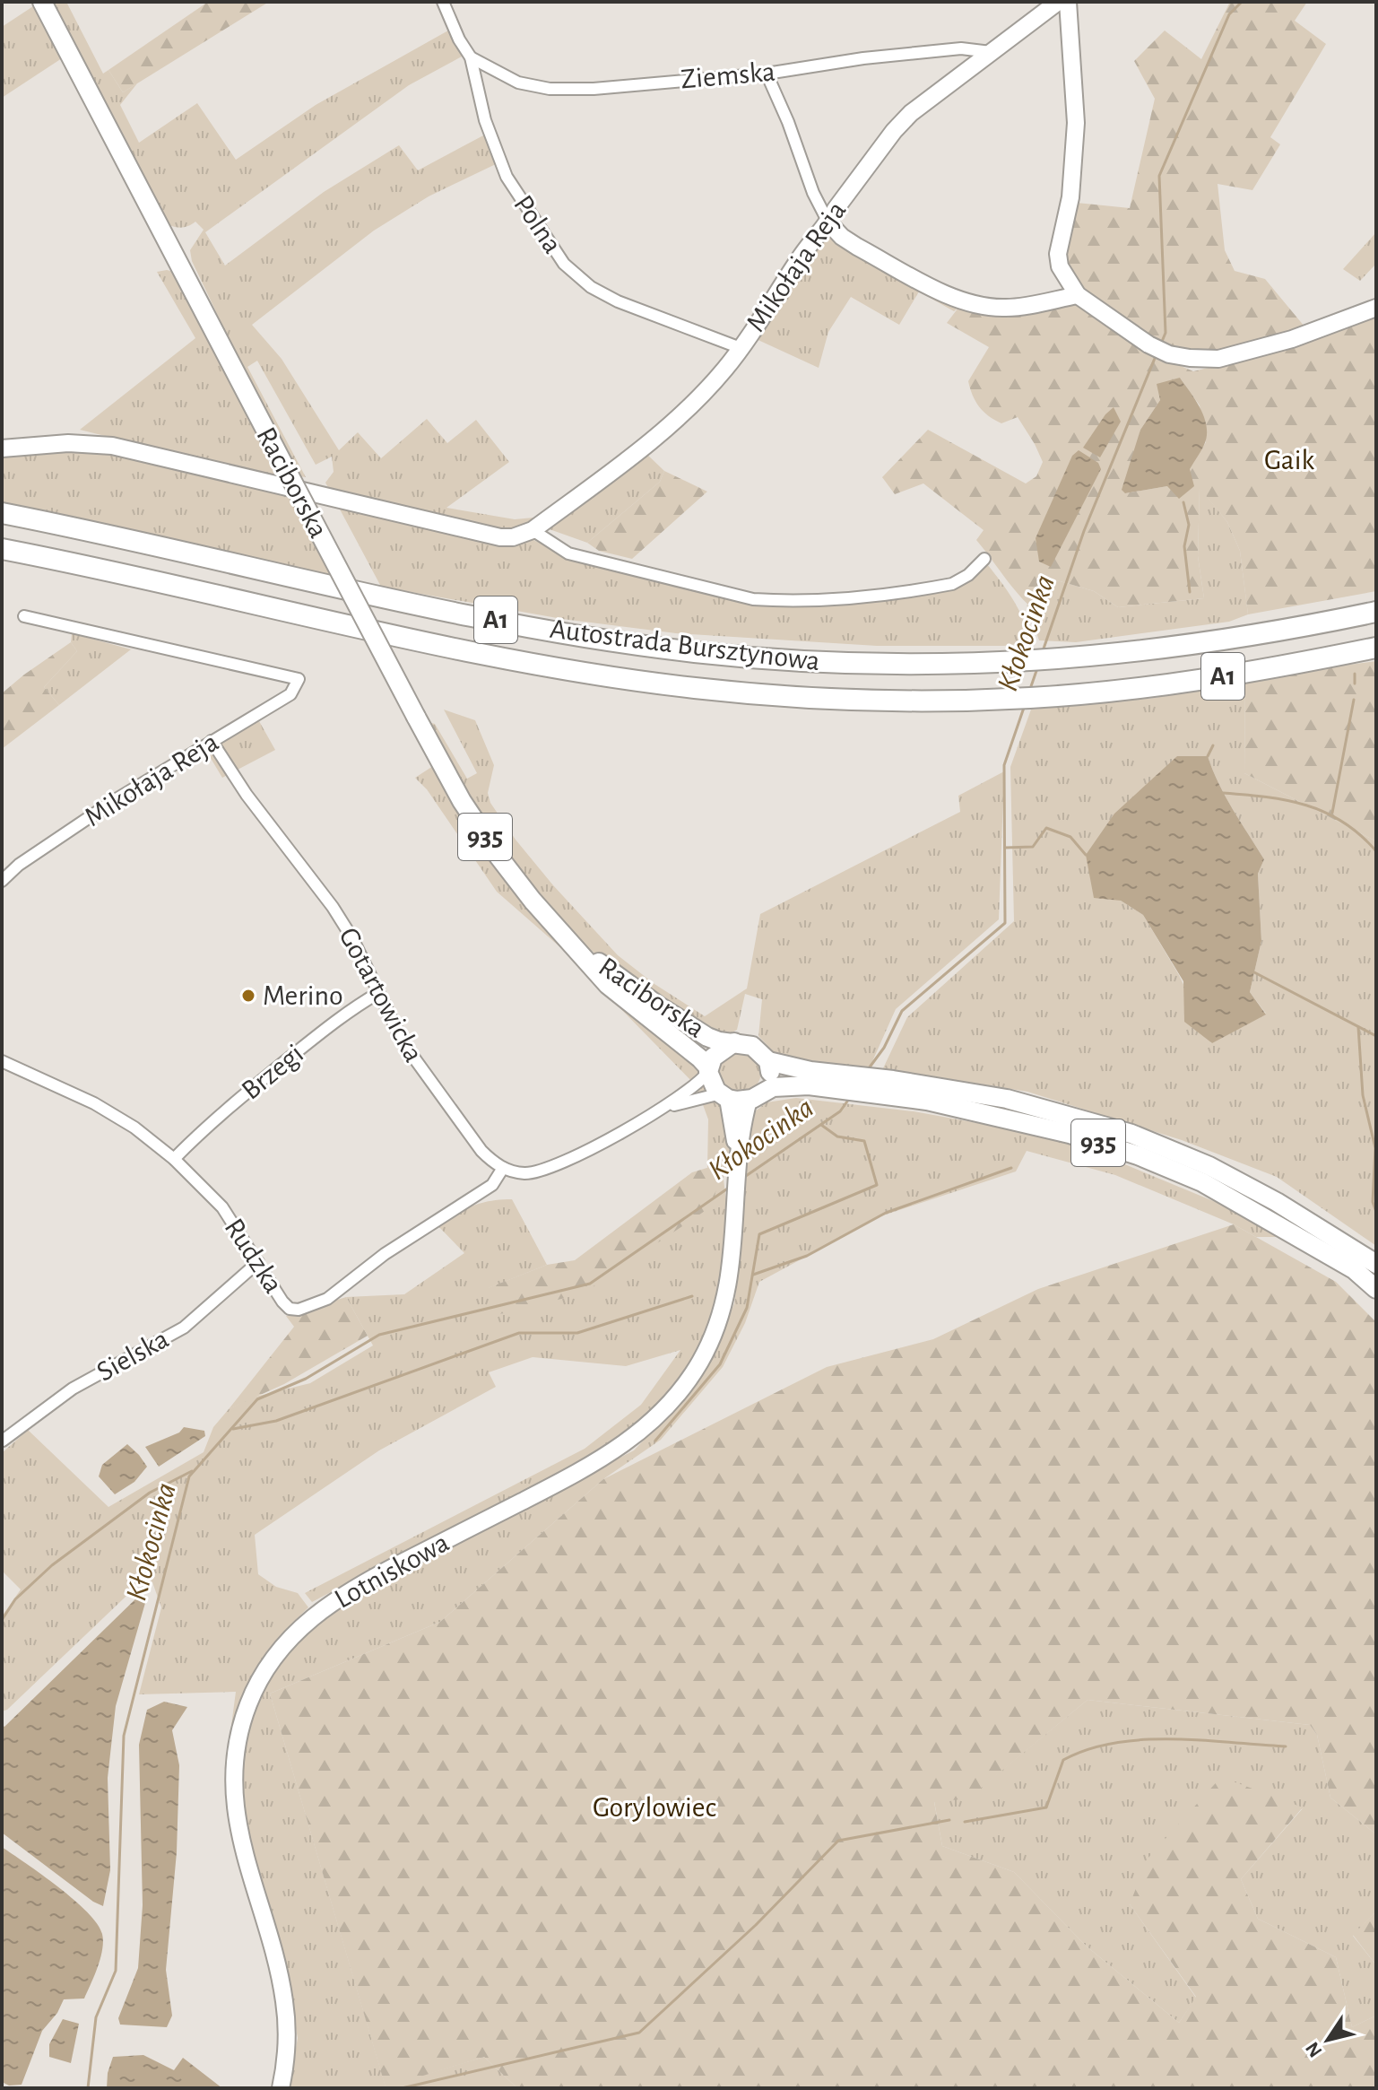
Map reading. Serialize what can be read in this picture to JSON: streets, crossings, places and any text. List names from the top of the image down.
{
  "streets": {
    "highway": ["A1", "Autostrada Bursztynowa"],
    "main road": ["Raciborska", "935"],
    "street": [
      "Ziemska",
      "Polna",
      "Mikołaja Reja",
      "Gotartowicka",
      "Brzegi",
      "Rudzka",
      "Sielska",
      "Lotniskowa"
    ]
  },
  "crossings": [
    ["Ziemska", "Polna"],
    ["Ziemska", "Mikołaja Reja"],
    ["Polna", "Mikołaja Reja"],
    ["Mikołaja Reja", "Gotartowicka"],
    ["Raciborska", "935"],
    ["Raciborska", "Lotniskowa"],
    ["935", "Lotniskowa"],
    ["Gotartowicka", "Brzegi"],
    ["Gotartowicka", "Rudzka"],
    ["Brzegi", "Rudzka"],
    ["Rudzka", "Sielska"]
  ],
  "water": ["Kłokocinka"],
  "parks": ["Gaik", "Gorylowiec"],
  "places": ["Merino"],
  "north": "bottom left"
}
